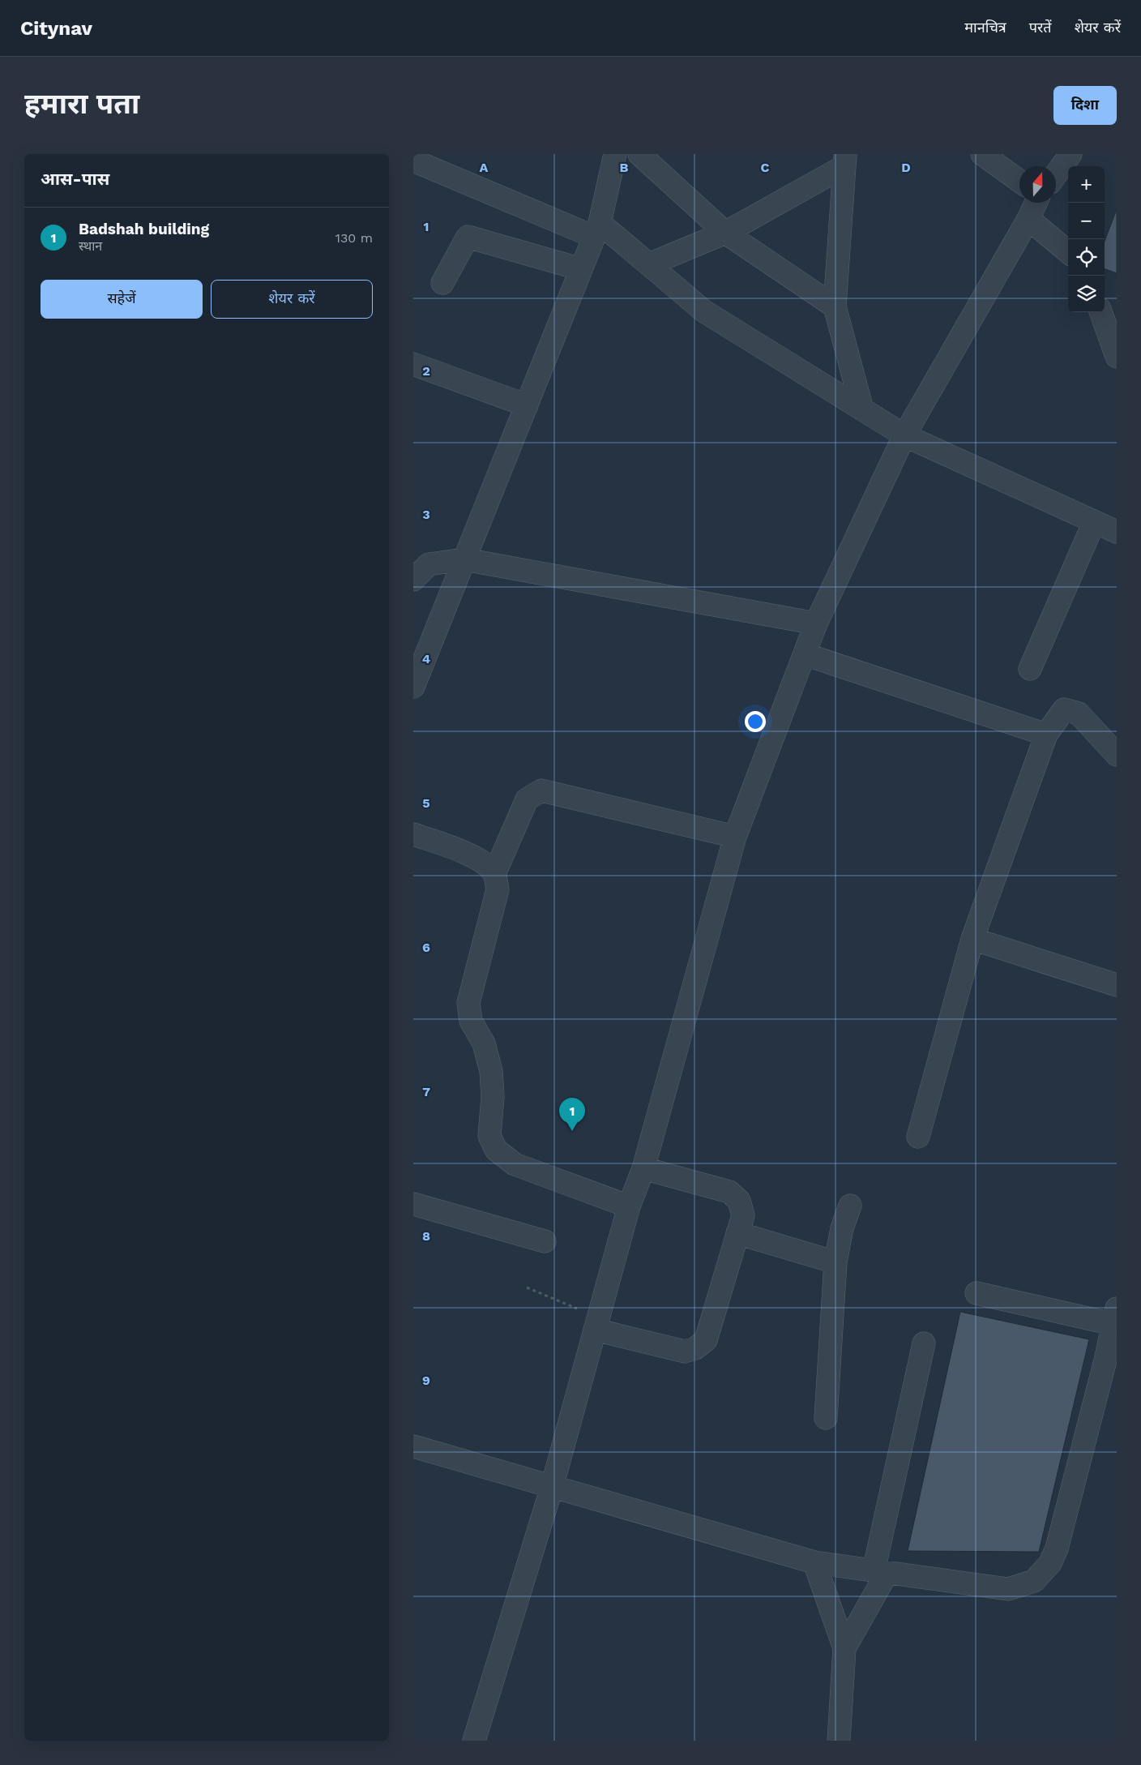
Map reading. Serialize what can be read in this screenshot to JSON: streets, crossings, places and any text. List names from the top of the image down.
{
  "north": "top",
  "page": {
    "header": "Citynav",
    "nav": ["मानचित्र", "परतें", "शेयर करें"],
    "buttons": [
      "दिशा",
      ["सहेजें", "शेयर करें"]
    ],
    "title": "हमारा पता",
    "heading": "आस-पास",
    "map_buttons": ["+", "−"],
    "list": [
      {
        "mark": "1",
        "name": "Badshah building",
        "note": "स्थान",
        "value": "130 m"
      }
    ],
    "pins": "1"
  },
  "grid": {
    "columns": [
      "A",
      "B",
      "C",
      "D"
    ],
    "rows": [
      "1",
      "2",
      "3",
      "4",
      "5",
      "6",
      "7",
      "8",
      "9"
    ]
  }
}
